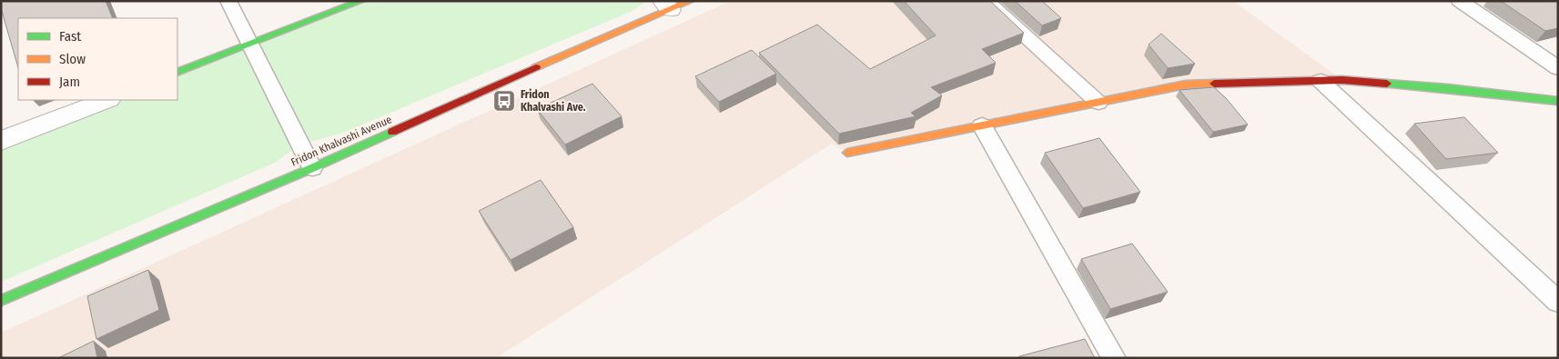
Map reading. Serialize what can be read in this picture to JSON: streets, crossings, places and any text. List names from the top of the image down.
{
  "streets": {
    "street": ["Fridon Khalvashi Avenue"]
  },
  "places": {
    "bus stop": ["Fridon Khalvashi Ave."]
  },
  "legend": ["Fast", "Slow", "Jam"]
}
